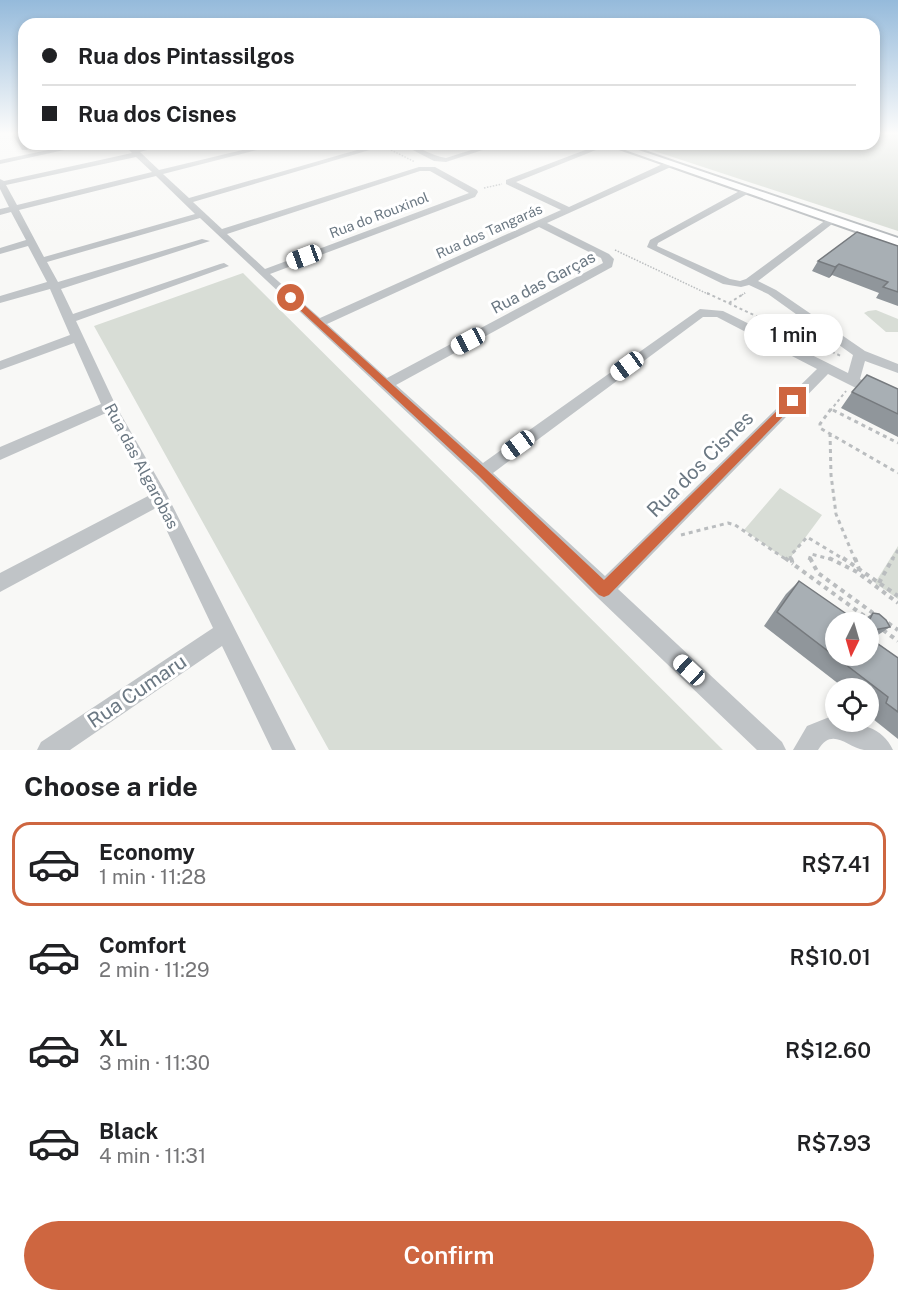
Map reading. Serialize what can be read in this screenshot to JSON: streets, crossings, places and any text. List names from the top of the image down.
{
  "streets": {
    "street": [
      "Rua do Rouxinol",
      "Rua dos Tangarás",
      "Rua das Garças",
      "Rua dos Cisnes",
      "Rua das Algarobas",
      "Rua Cumaru"
    ]
  },
  "crossings": [
    ["Rua das Algarobas", "Rua Cumaru"]
  ],
  "north": "bottom",
  "page": {
    "banner": ["Rua dos Pintassilgos", "Rua dos Cisnes"],
    "bubble": "1 min",
    "heading": "Choose a ride",
    "list": [
      {
        "name": "Economy",
        "note": "1 min · 11:28",
        "value": "R$7.41"
      },
      {
        "name": "Comfort",
        "note": "2 min · 11:29",
        "value": "R$10.01"
      },
      {
        "name": "XL",
        "note": "3 min · 11:30",
        "value": "R$12.60"
      },
      {
        "name": "Black",
        "note": "4 min · 11:31",
        "value": "R$7.93"
      }
    ],
    "buttons": "Confirm"
  }
}
